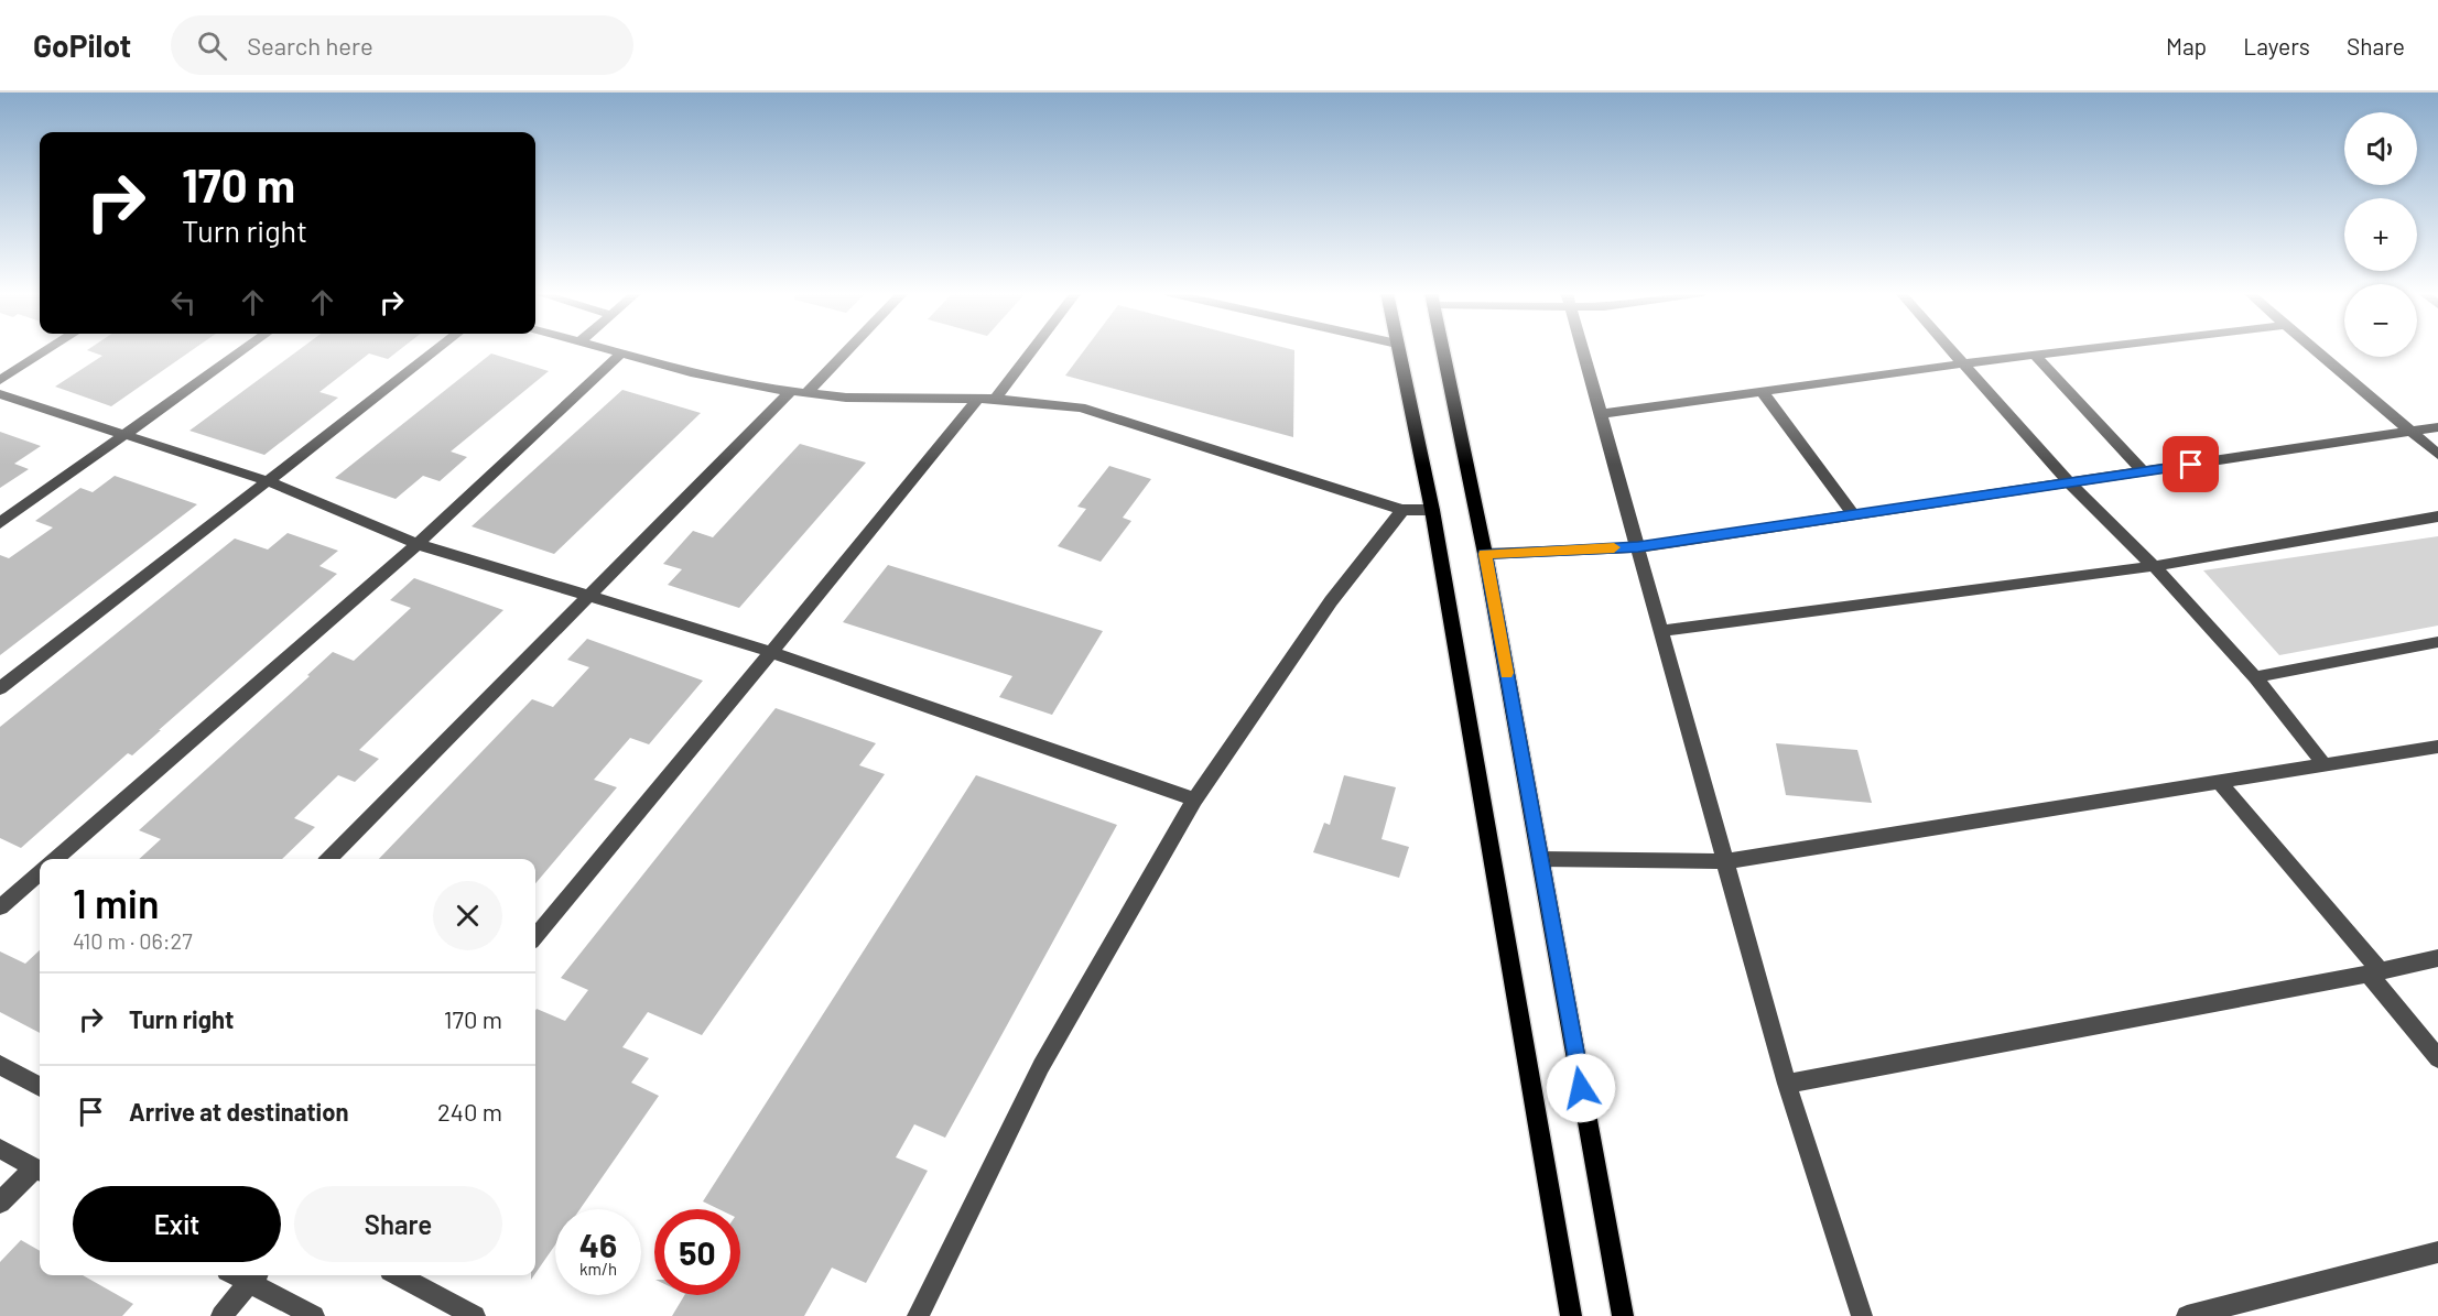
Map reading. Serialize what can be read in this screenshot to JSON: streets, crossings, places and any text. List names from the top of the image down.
{
  "page": {
    "header": "GoPilot",
    "search": "Search here",
    "nav": ["Map", "Layers", "Share"],
    "map_buttons": ["+", "−"],
    "turn": ["170 m", "Turn right"],
    "heading": ["1 min", "410 m · 06:27"],
    "list": [
      {
        "name": "Turn right",
        "value": "170 m"
      },
      {
        "name": "Arrive at destination",
        "value": "240 m"
      }
    ],
    "buttons": ["Exit", "Share"],
    "speed": "46 km/h",
    "limit": "50"
  }
}
